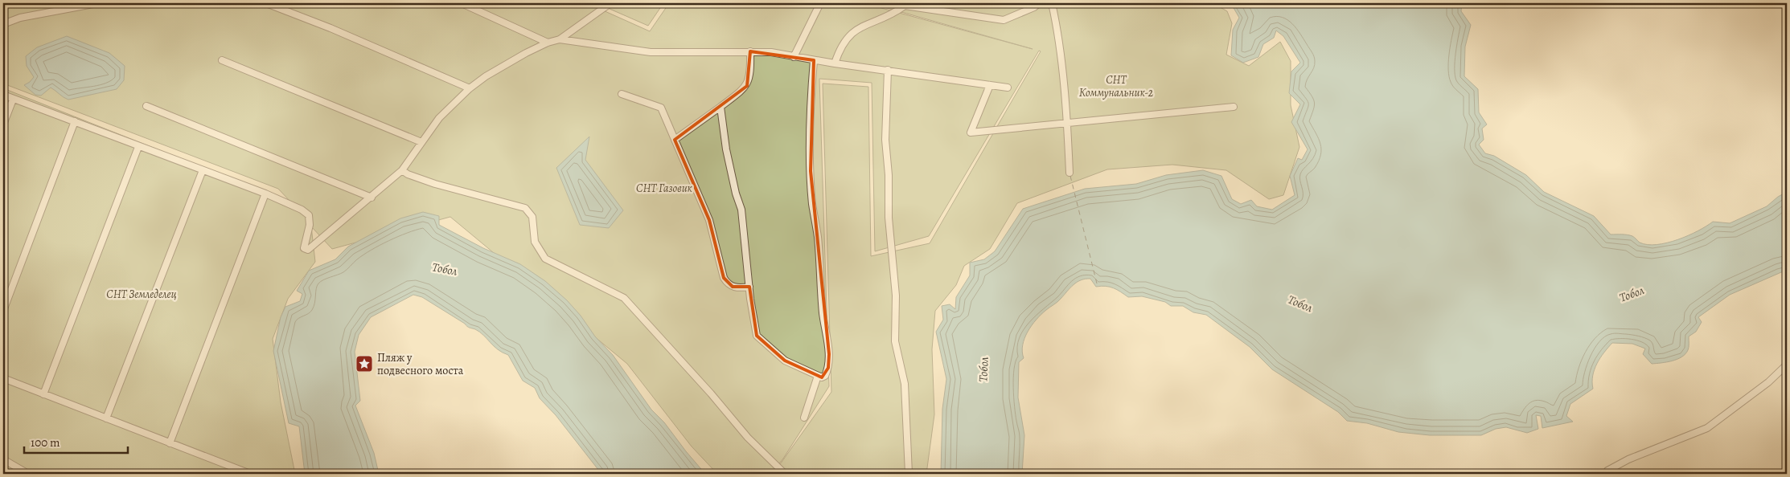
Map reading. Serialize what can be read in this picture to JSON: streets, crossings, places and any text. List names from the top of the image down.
{
  "water": ["Тобол"],
  "parks": ["СНТ Коммунальник-2", "СНТ Газовик", "СНТ Земледелец"],
  "places": {
    "place": ["Пляж у подвесного моста"]
  },
  "scale_bar": "100 m"
}
